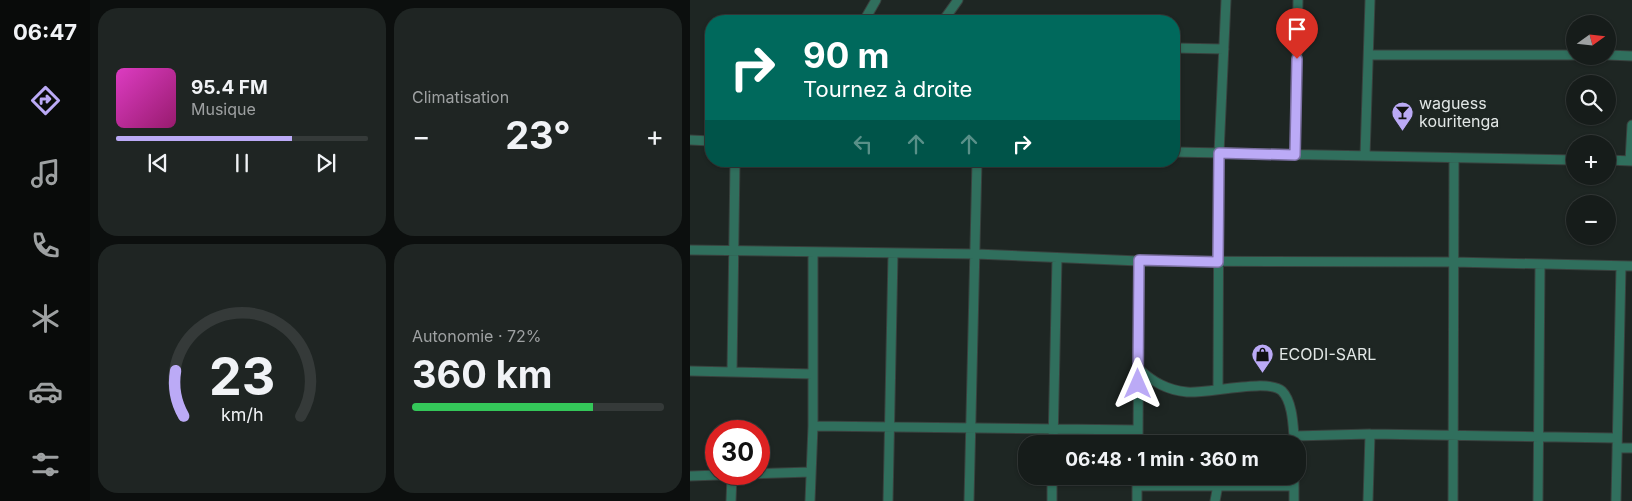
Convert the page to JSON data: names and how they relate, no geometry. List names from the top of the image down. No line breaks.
{"places":{"bar":["waguess kouritenga"],"shop":["ECODI-SARL"]},"north":"right","page":{"tabs":"06:47","tile":["Climatisation",["Autonomie · 72%","360 km"]],"map_buttons":["+","−"],"turn":["90 m","Tournez à droite"],"song":["95.4 FM","Musique"],"heat":["−","23°","+"],"limit":"30","trip":"06:48 · 1 min · 360 m","gauge":["23","km/h"]}}
